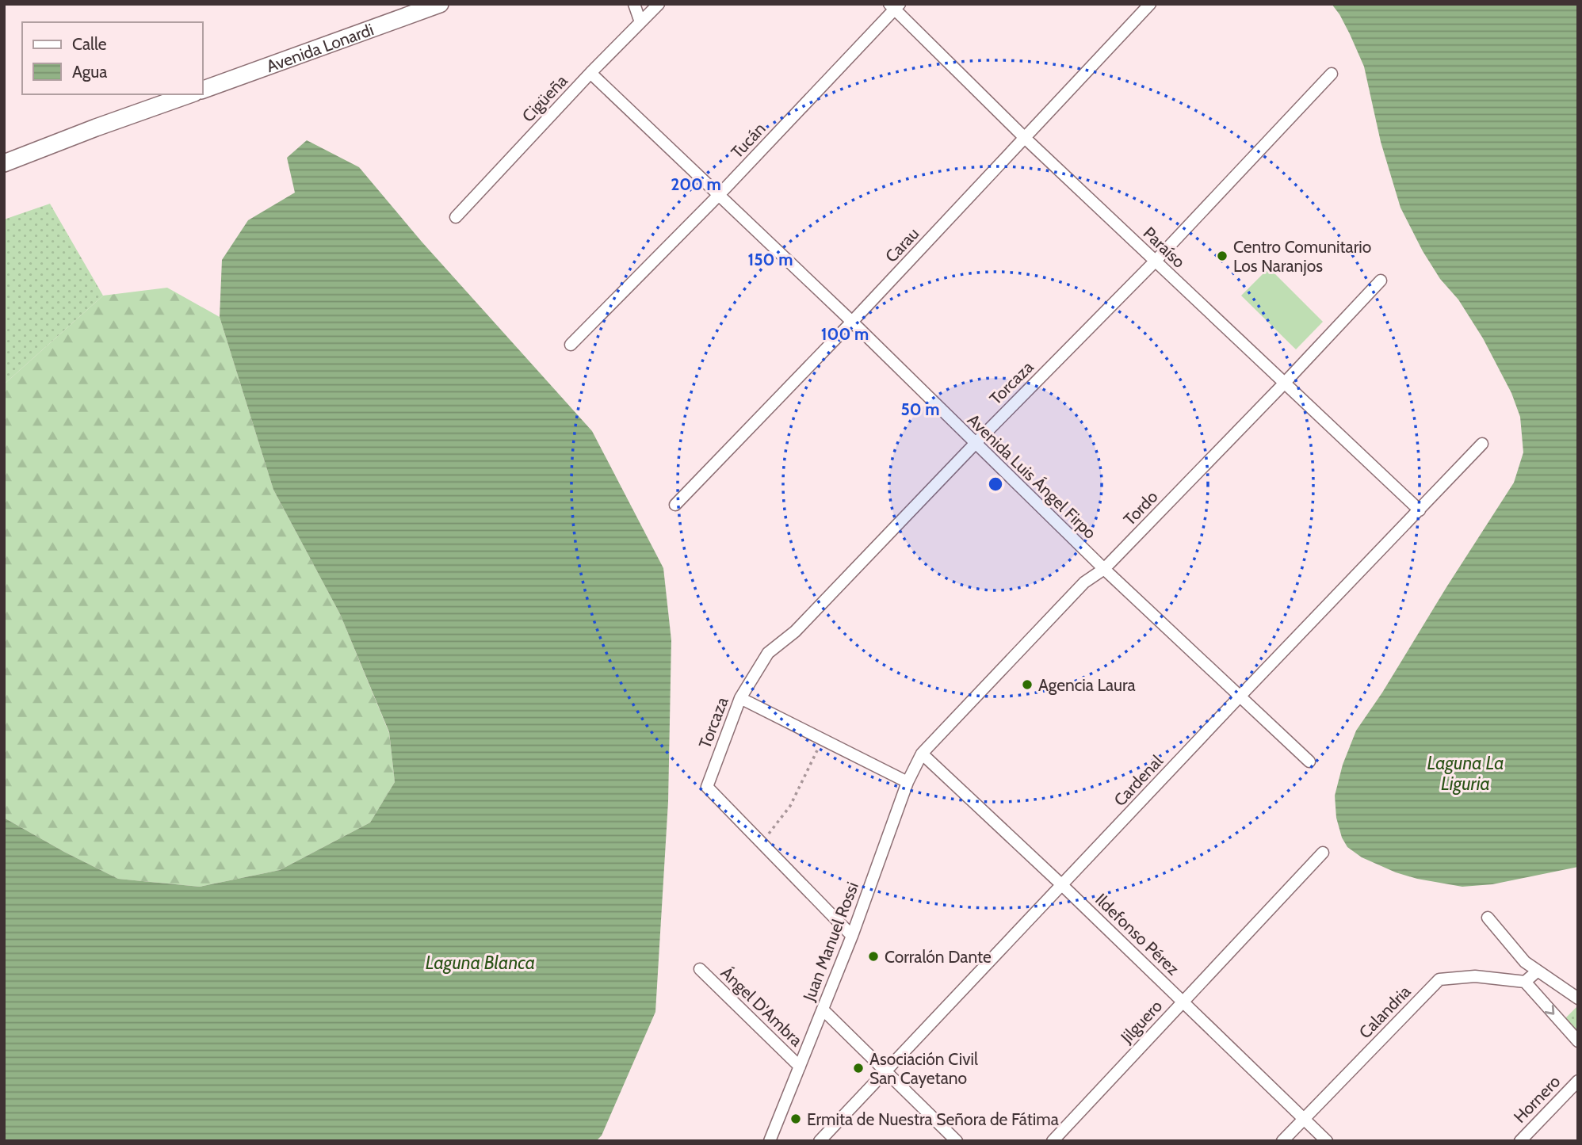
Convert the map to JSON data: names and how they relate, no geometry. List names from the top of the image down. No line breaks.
{"streets":{"street":["Avenida Lonardi","Cigüeña","Tucán","Carau","Paraíso","Torcaza","Avenida Luis Ángel Firpo","Tordo","Cardenal","Ildefonso Pérez","Juan Manuel Rossi","Ángel D'Ambra","Calandria","Jilguero","Hornero"]},"crossings":[["Cigüeña","Avenida Luis Ángel Firpo"],["Tucán","Paraíso"],["Tucán","Avenida Luis Ángel Firpo"],["Carau","Paraíso"],["Carau","Avenida Luis Ángel Firpo"],["Paraíso","Torcaza"],["Paraíso","Tordo"],["Paraíso","Cardenal"],["Torcaza","Avenida Luis Ángel Firpo"],["Avenida Luis Ángel Firpo","Tordo"],["Avenida Luis Ángel Firpo","Cardenal"],["Tordo","Ildefonso Pérez"],["Tordo","Juan Manuel Rossi"],["Cardenal","Ildefonso Pérez"],["Ildefonso Pérez","Juan Manuel Rossi"],["Ildefonso Pérez","Calandria"],["Ildefonso Pérez","Jilguero"],["Juan Manuel Rossi","Ángel D'Ambra"]],"water":["Laguna La Liguria","Laguna Blanca"],"places":["Centro Comunitario Los Naranjos","Agencia Laura","Corralón Dante","Asociación Civil San Cayetano","Ermita de Nuestra Señora de Fátima"],"legend":["Calle","Agua"],"rings":["200 m","150 m","100 m","50 m"]}
